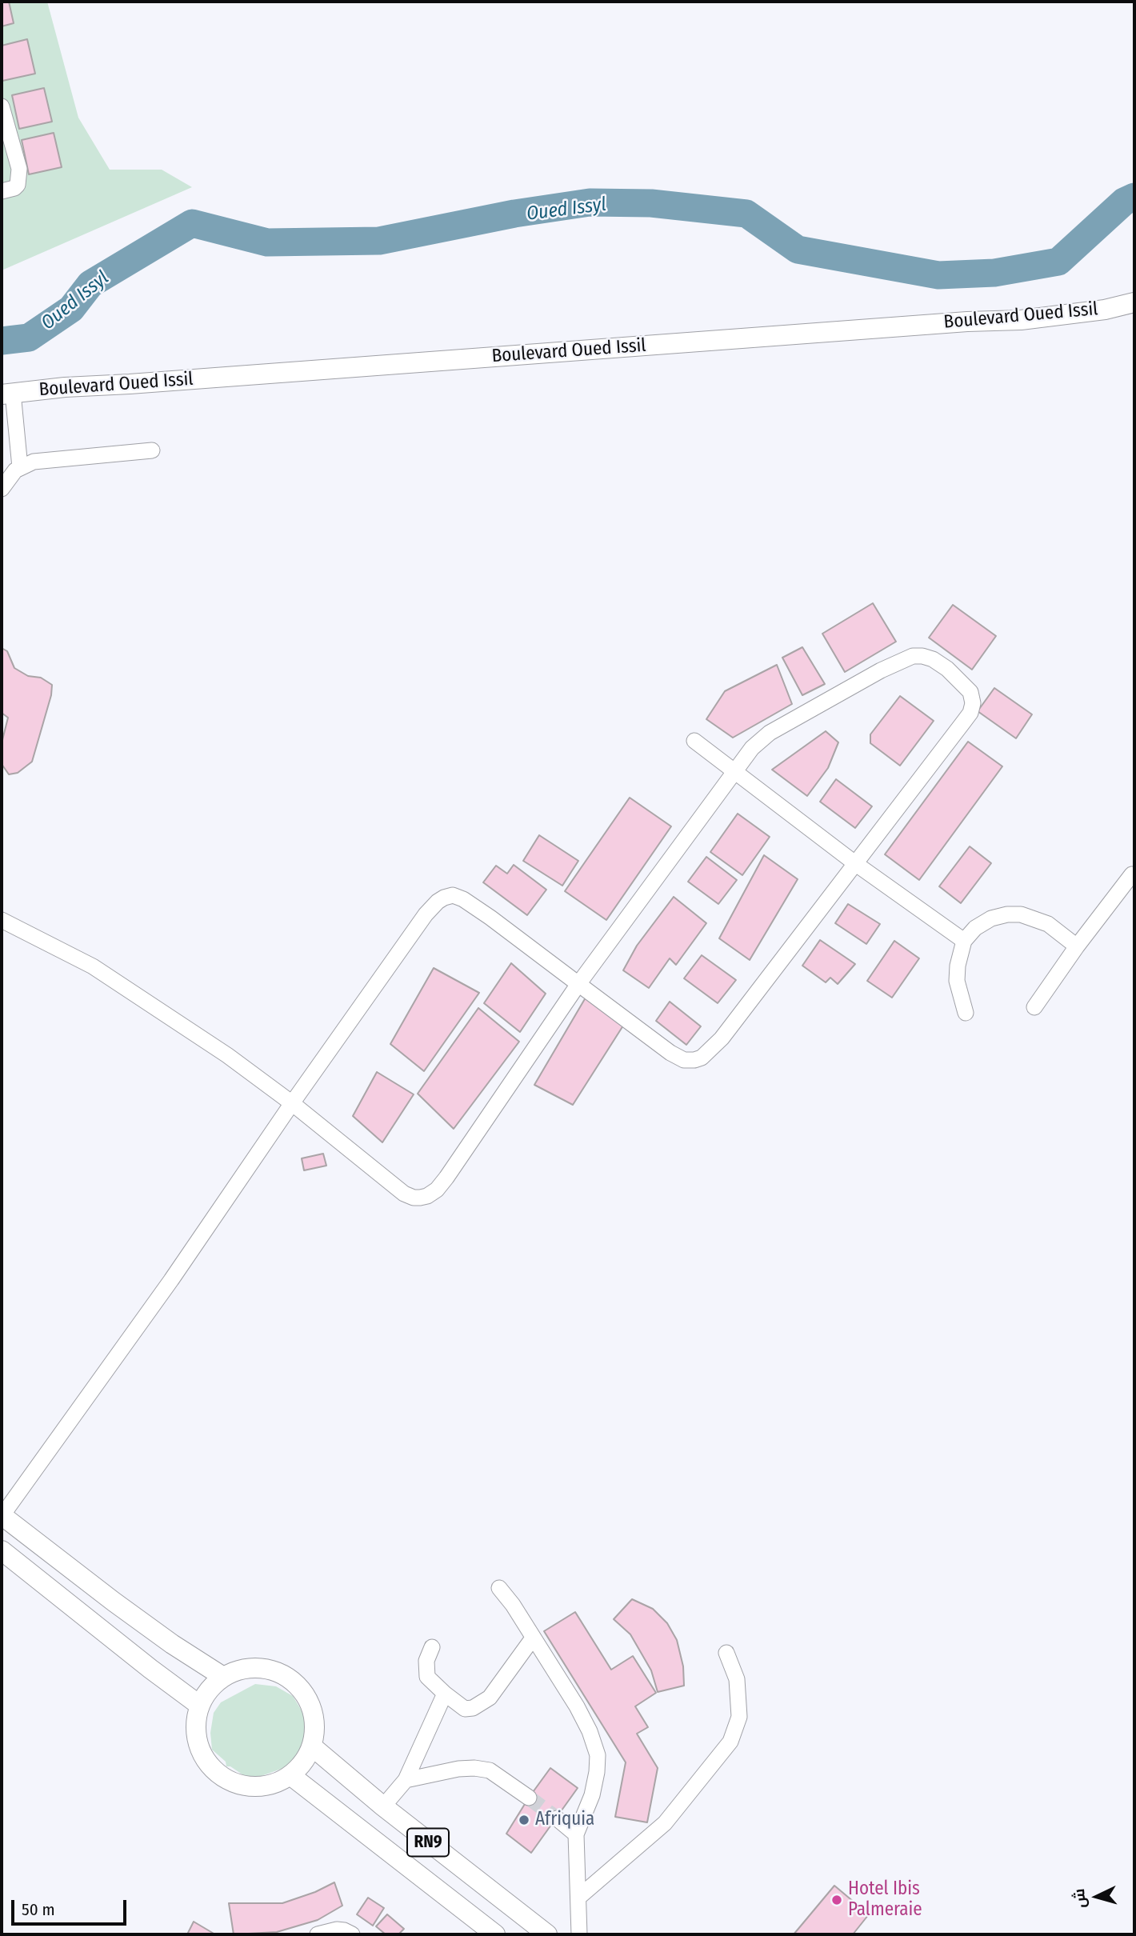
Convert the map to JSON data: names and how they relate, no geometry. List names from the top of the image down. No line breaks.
{"streets":{"main road":["Boulevard Oued Issil","RN9"]},"water":["Oued Issyl"],"places":["Afriquia","Hotel Ibis Palmeraie"],"scale_bar":"50 m","north":"left"}
